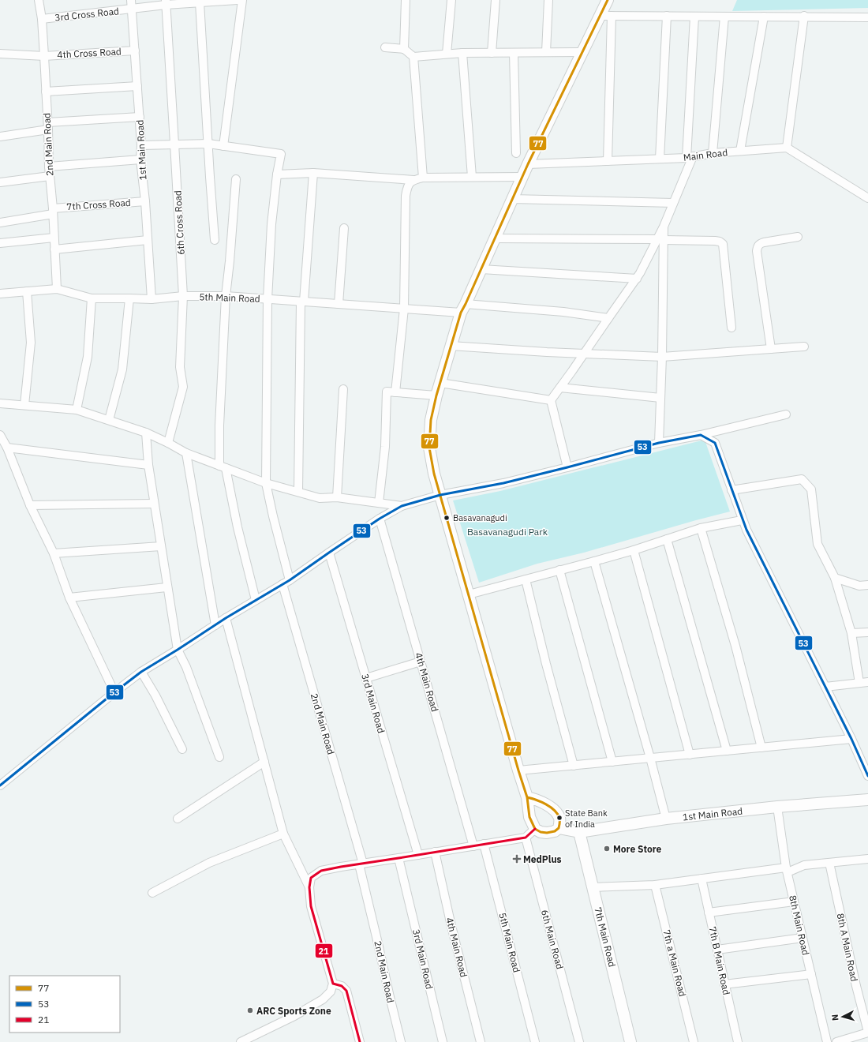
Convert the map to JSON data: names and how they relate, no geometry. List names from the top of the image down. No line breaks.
{"streets":{"street":["3rd Cross Road","4th Cross Road","2nd Main Road","1st Main Road","Main Road","7th Cross Road","6th Cross Road","5th Main Road","4th Main Road","3rd Main Road","8th Main Road","7th Main Road","6th Main Road","8th A Main Road","7th B Main Road","7th a Main Road"]},"crossings":[["3rd Cross Road","2nd Main Road"],["3rd Cross Road","1st Main Road"],["3rd Cross Road","6th Cross Road"],["4th Cross Road","2nd Main Road"],["4th Cross Road","1st Main Road"],["2nd Main Road","7th Cross Road"],["2nd Main Road","5th Main Road"],["1st Main Road","7th Cross Road"],["1st Main Road","5th Main Road"],["1st Main Road","8th Main Road"],["1st Main Road","7th Main Road"],["6th Cross Road","5th Main Road"]],"parks":["Basavanagudi Park"],"places":{"other":["Basavanagudi","State Bank of India","More Store","ARC Sports Zone"],"health":["MedPlus"]},"lines":["transit line 77","transit line 53","transit line 21"],"legend":["77","53","21"],"north":"left"}
